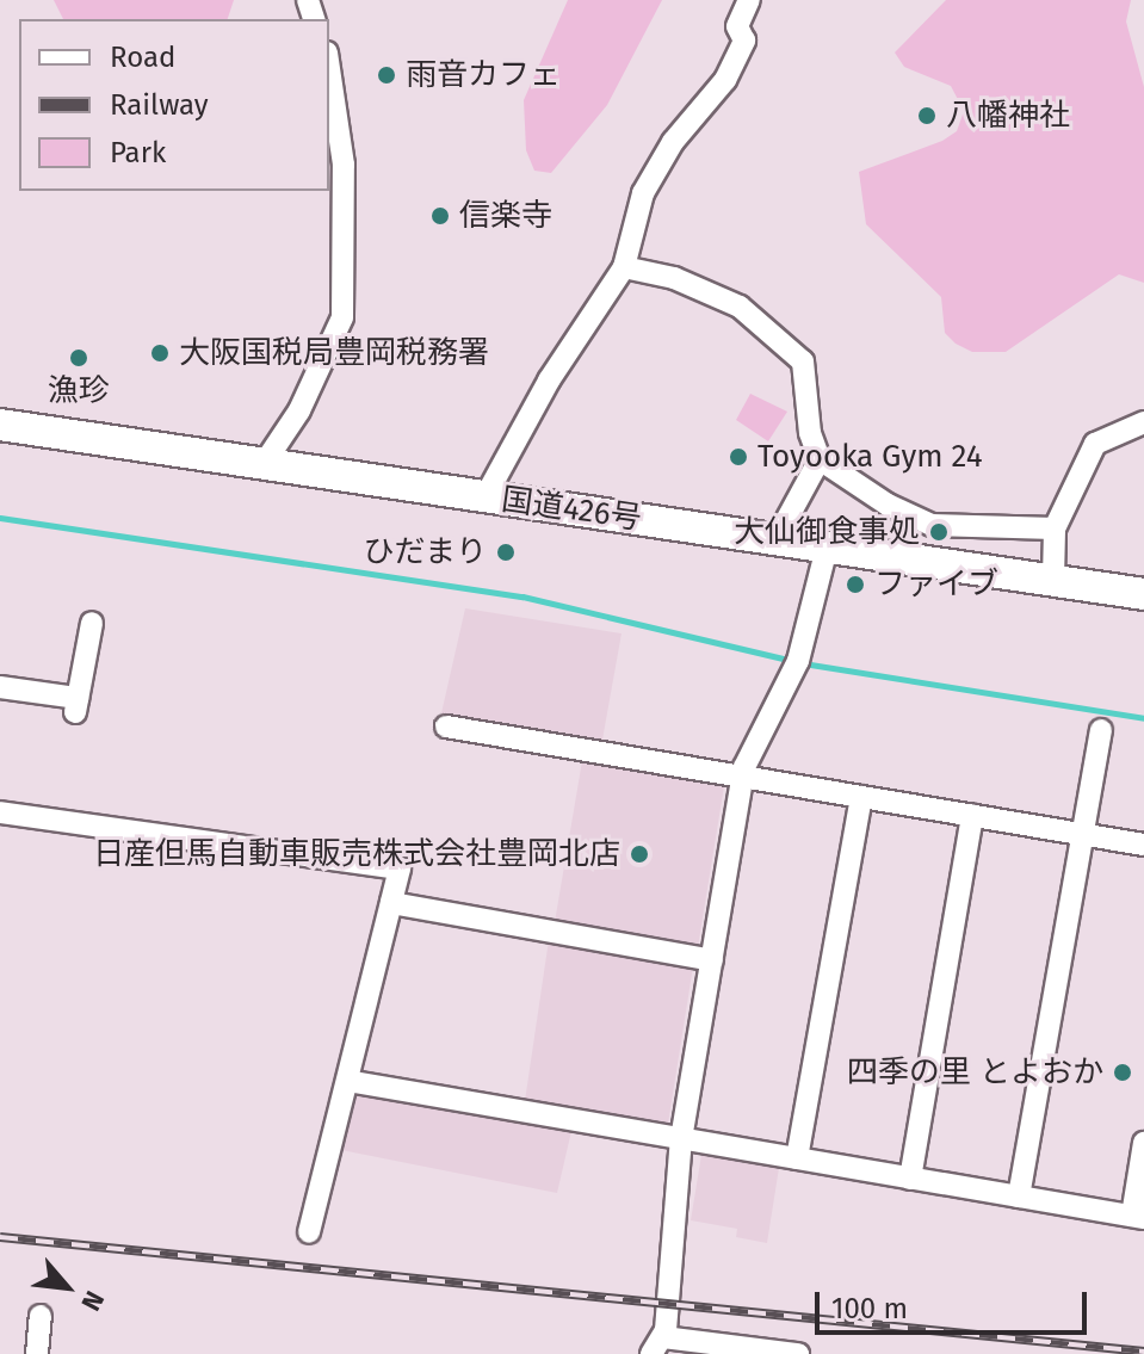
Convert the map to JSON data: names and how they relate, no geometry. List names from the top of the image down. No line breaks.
{"streets":{"highway":["国道426号"]},"places":["雨音カフェ","八幡神社","信楽寺","大阪国税局豊岡税務署","漁珍","Toyooka Gym 24","大仙御食事処","ひだまり","ファイブ","日産但馬自動車販売株式会社豊岡北店","四季の里 とよおか"],"legend":["Road","Railway","Park"],"scale_bar":"100 m","north":"bottom right"}
